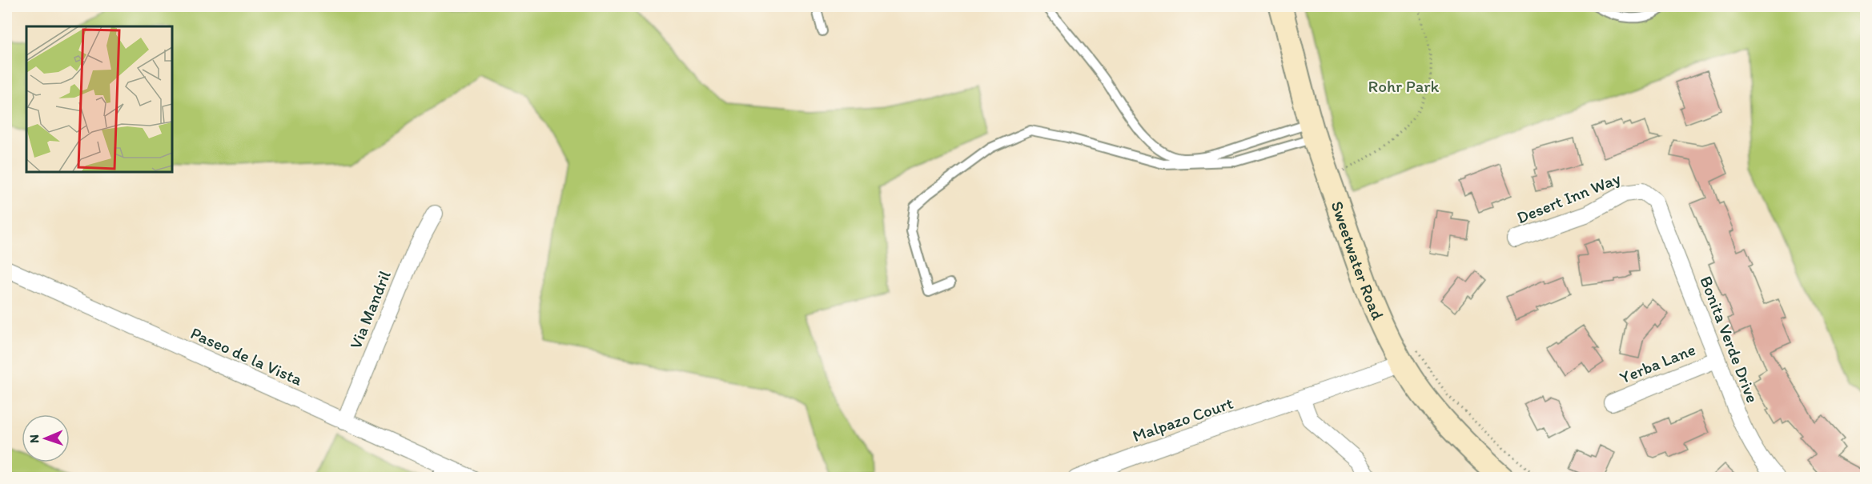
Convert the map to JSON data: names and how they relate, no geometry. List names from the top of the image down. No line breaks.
{"streets":{"main road":["Sweetwater Road"],"street":["Desert Inn Way","Via Mandril","Bonita Verde Drive","Paseo de la Vista","Yerba Lane","Malpazo Court"]},"crossings":[["Desert Inn Way","Bonita Verde Drive"],["Sweetwater Road","Malpazo Court"],["Via Mandril","Paseo de la Vista"],["Bonita Verde Drive","Yerba Lane"]],"parks":["Rohr Park"],"north":"left"}
